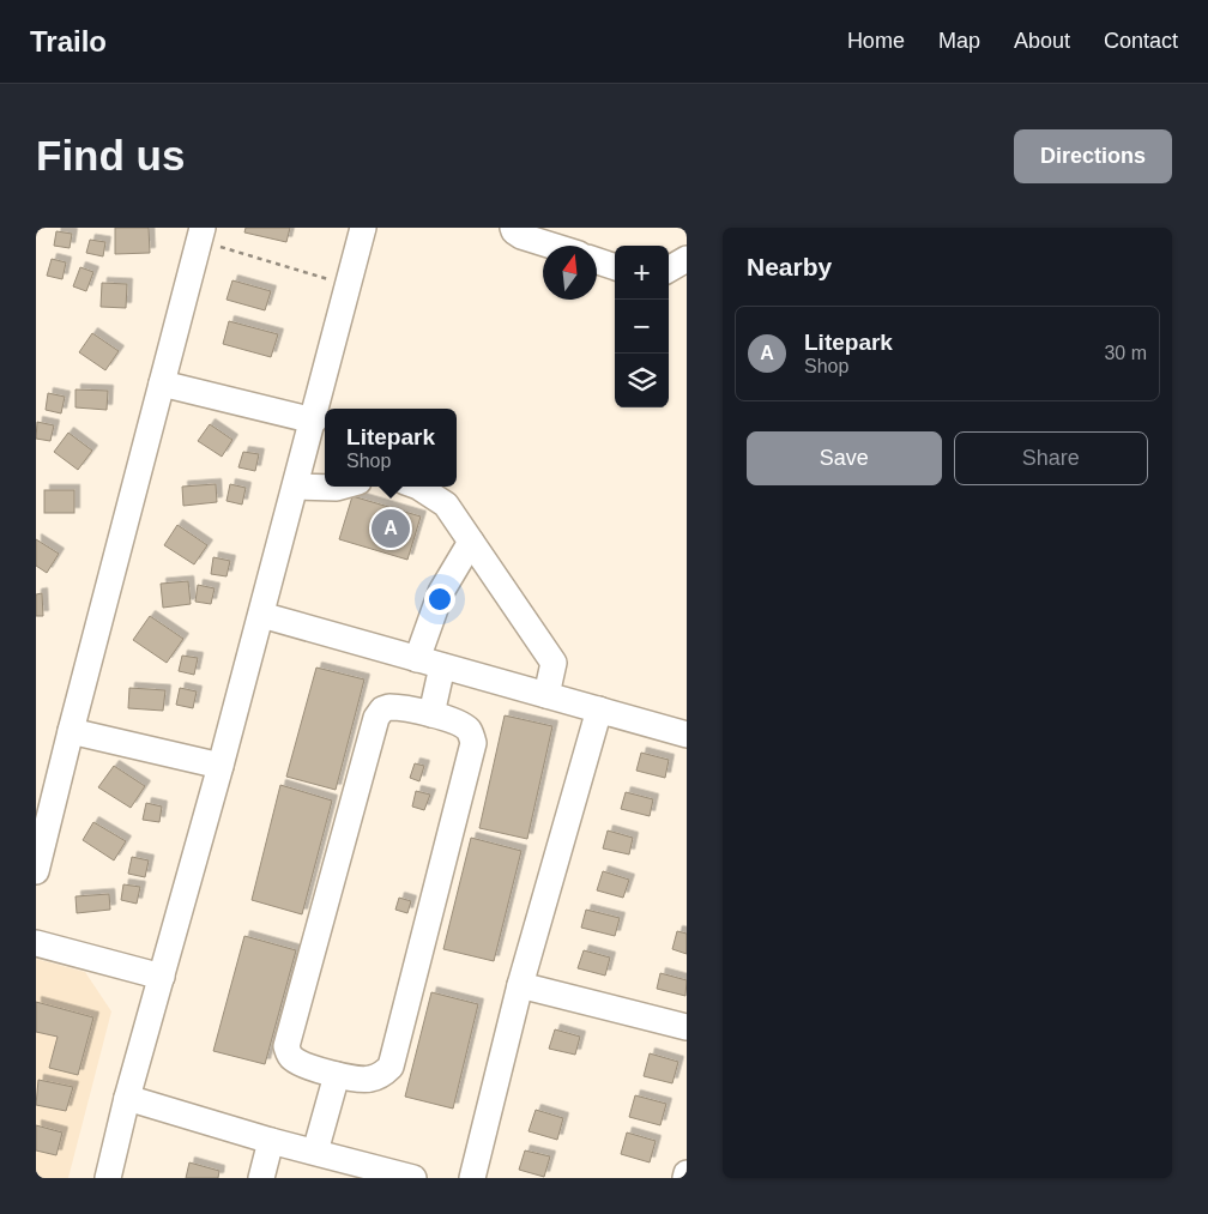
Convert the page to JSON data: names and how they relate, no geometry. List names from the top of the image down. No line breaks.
{"north":"top","page":{"header":"Trailo","nav":["Home","Map","About","Contact"],"buttons":["Directions",["Save","Share"]],"title":"Find us","heading":"Nearby","map_buttons":["+","−"],"list":[{"mark":"A","name":"Litepark","note":"Shop","value":"30 m"}],"popup":["Litepark","Shop"],"pins":"A"}}
